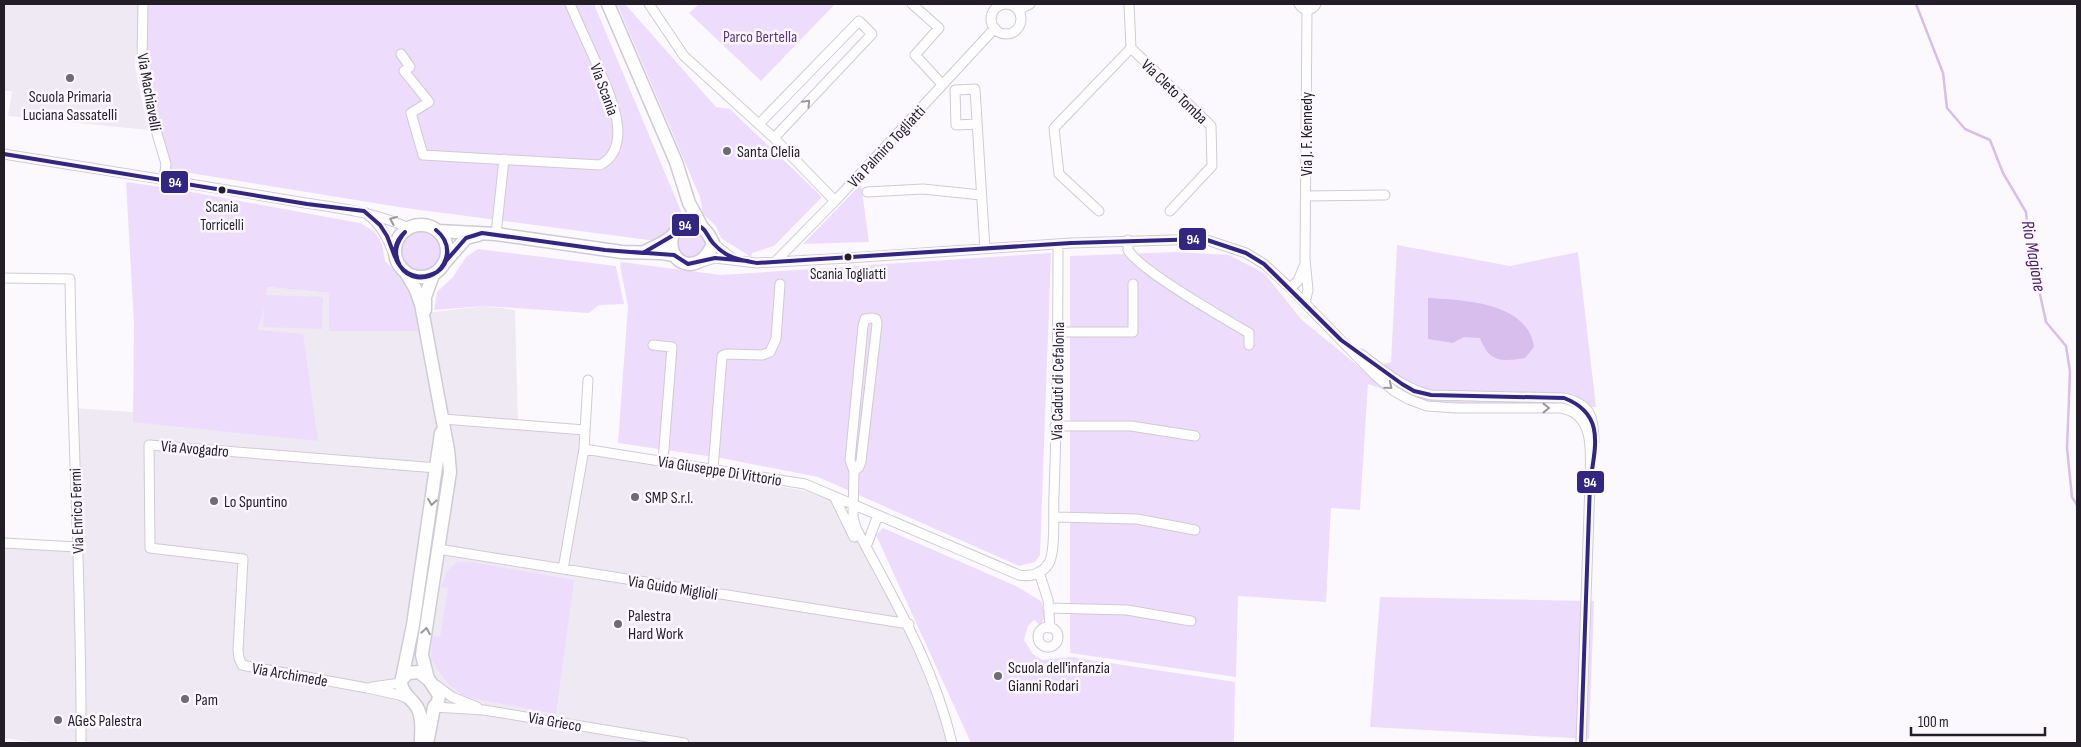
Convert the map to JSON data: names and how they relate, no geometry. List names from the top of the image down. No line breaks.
{"streets":{"street":["Via Scania","Via Cleto Tomba","Via Machiavelli","Via J. F. Kennedy","Via Palmiro Togliatti","Via Caduti di Cefalonia","Via Avogadro","Via Giuseppe Di Vittorio","Via Enrico Fermi","Via Guido Miglioli","Via Archimede","Via Grieco"]},"crossings":[["Via Caduti di Cefalonia","Via Giuseppe Di Vittorio"],["Via Avogadro","Via Archimede"]],"water":["Rio Magione"],"parks":["Parco Bertella"],"places":["Scuola Primaria Luciana Sassatelli","Santa Clelia","Scania Torricelli","Scania Togliatti","SMP S.r.l.","Lo Spuntino","Palestra Hard Work","Scuola dell'infanzia Gianni Rodari","Pam","AGeS Palestra"],"lines":["transit line 94"],"scale_bar":"100 m"}
